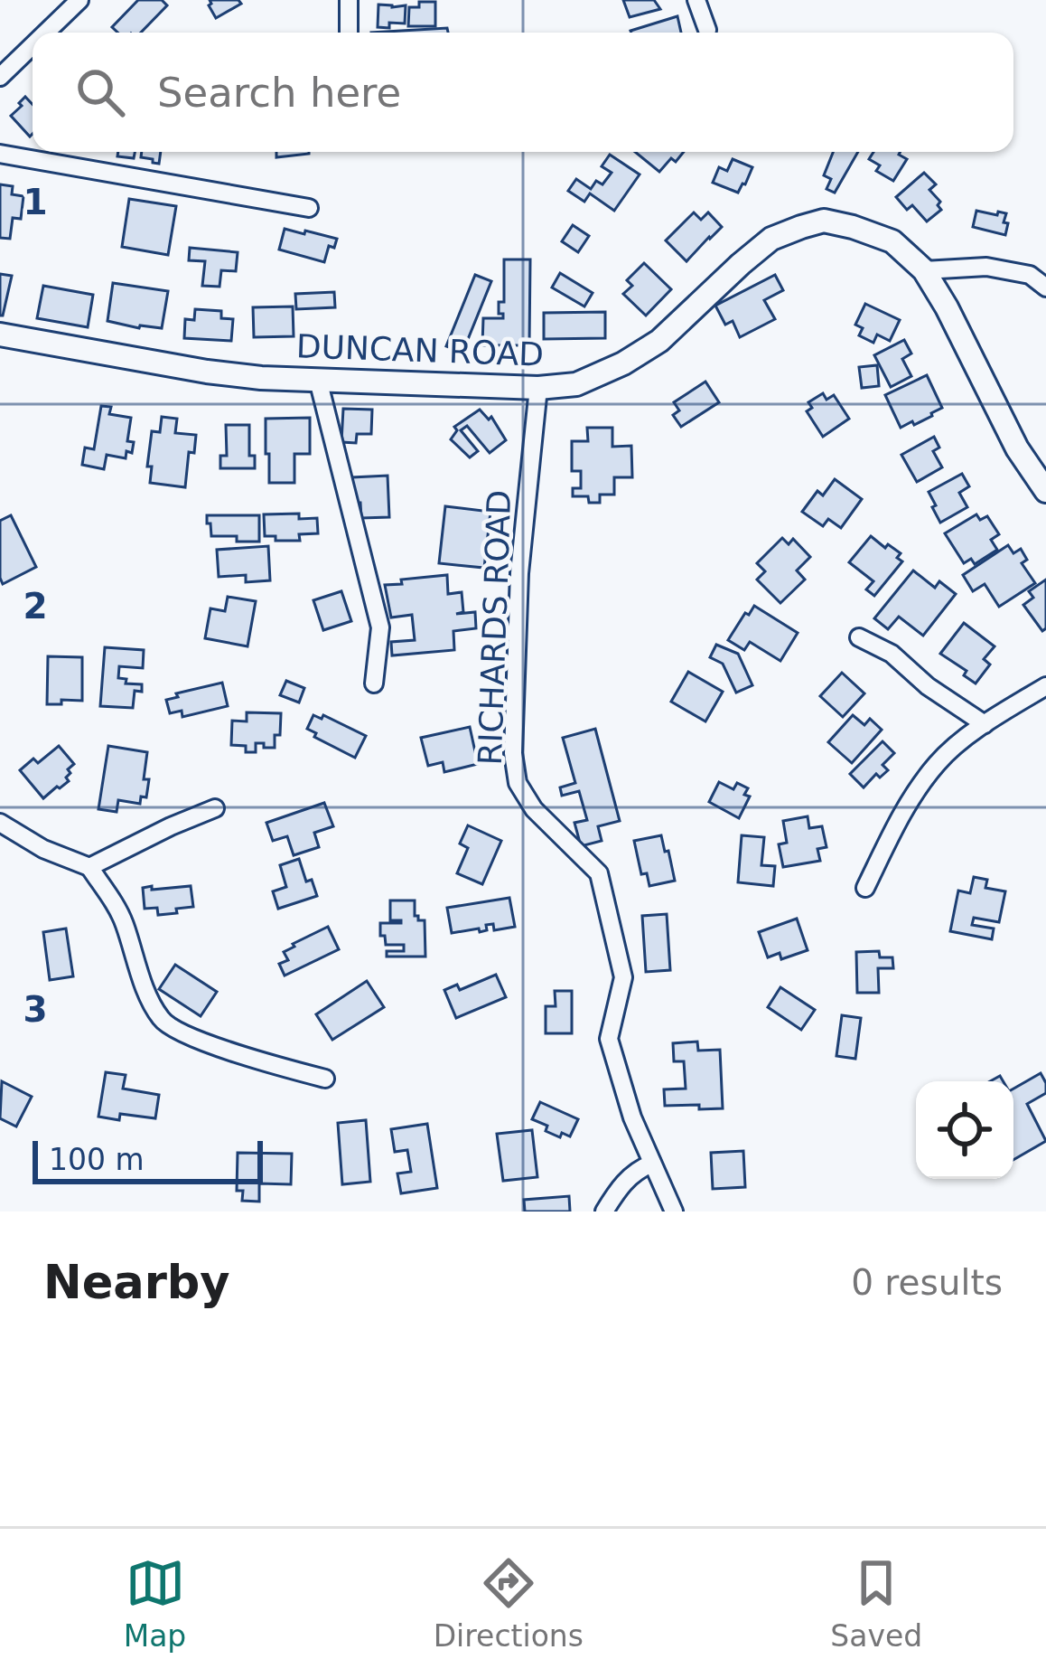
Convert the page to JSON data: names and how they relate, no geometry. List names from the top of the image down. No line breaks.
{"streets":{"main road":["DUNCAN ROAD"],"street":["RICHARDS ROAD"]},"crossings":[["DUNCAN ROAD","RICHARDS ROAD"]],"scale_bar":"100 m","page":{"search":"Search here","scale":"100 m","heading":["Nearby","0 results"],"nav":["Map","Directions","Saved"]},"grid":{"rows":["1","2","3"]}}
